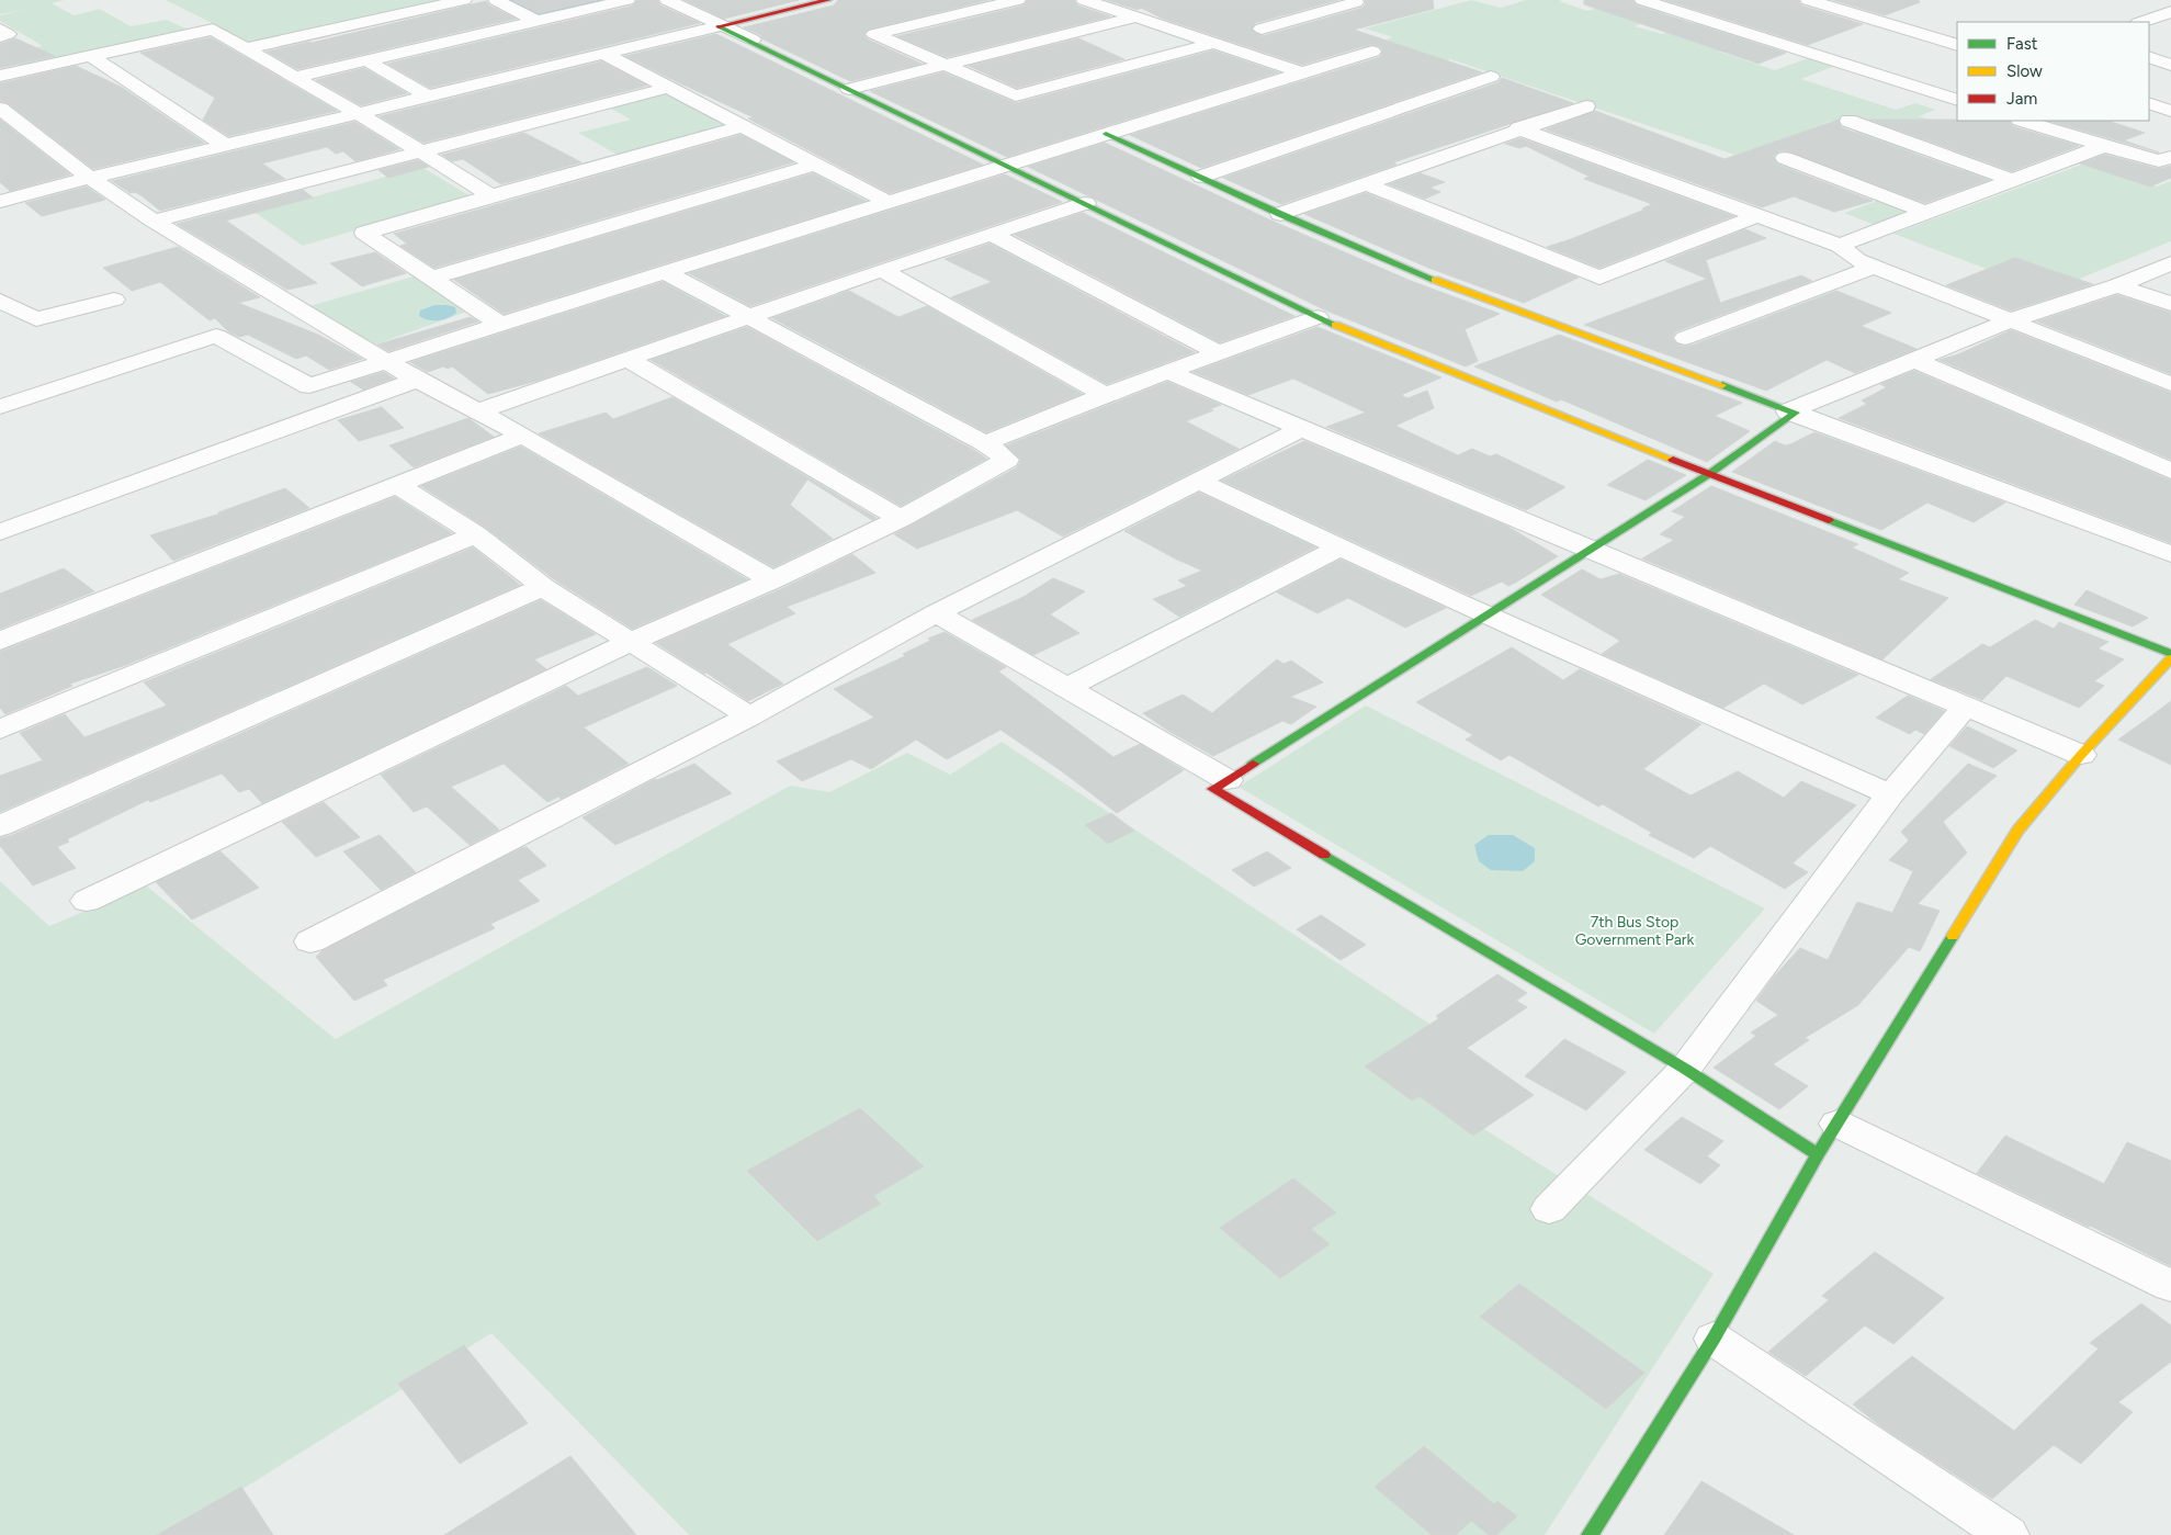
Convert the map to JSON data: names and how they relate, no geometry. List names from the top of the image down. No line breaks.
{"parks":["7th Bus Stop Government Park"],"legend":["Fast","Slow","Jam"]}
